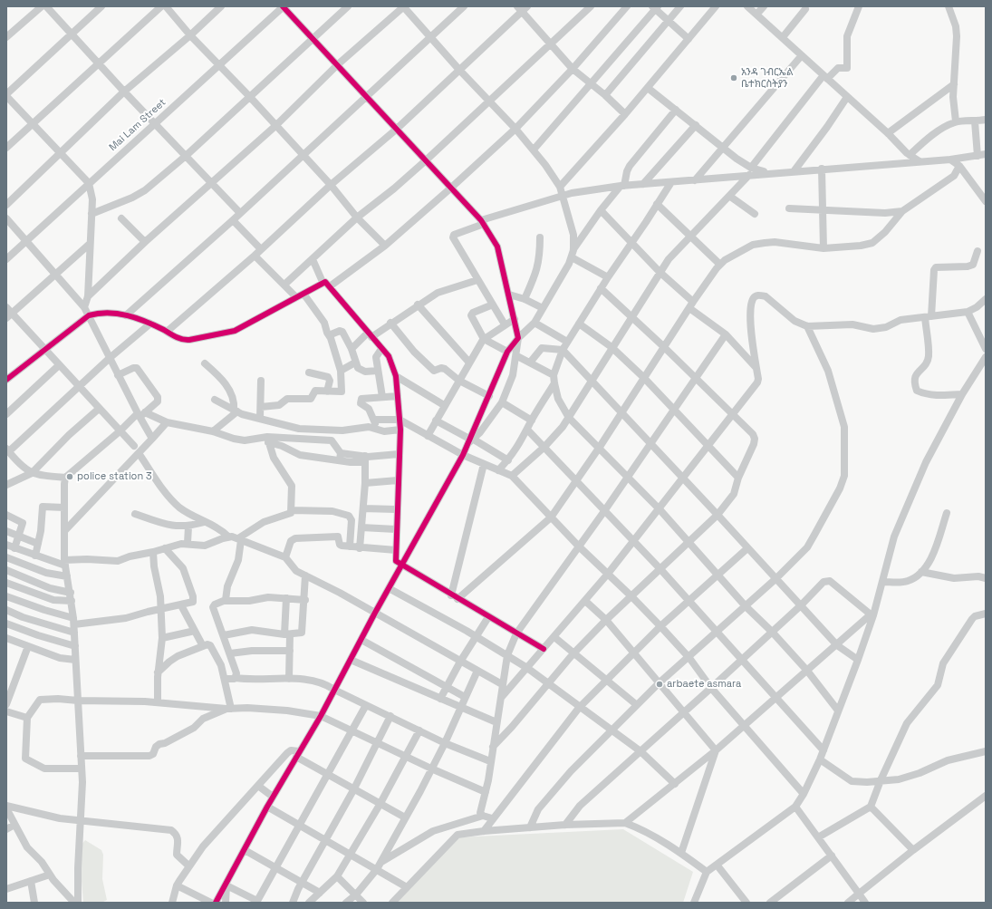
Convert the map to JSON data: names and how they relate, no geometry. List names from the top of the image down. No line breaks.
{"streets":{"street":["Mai Lam Street"]},"places":["አንዳ ገብርኤል ቤተክርስትያን","police station 3","arbaete asmara"]}
